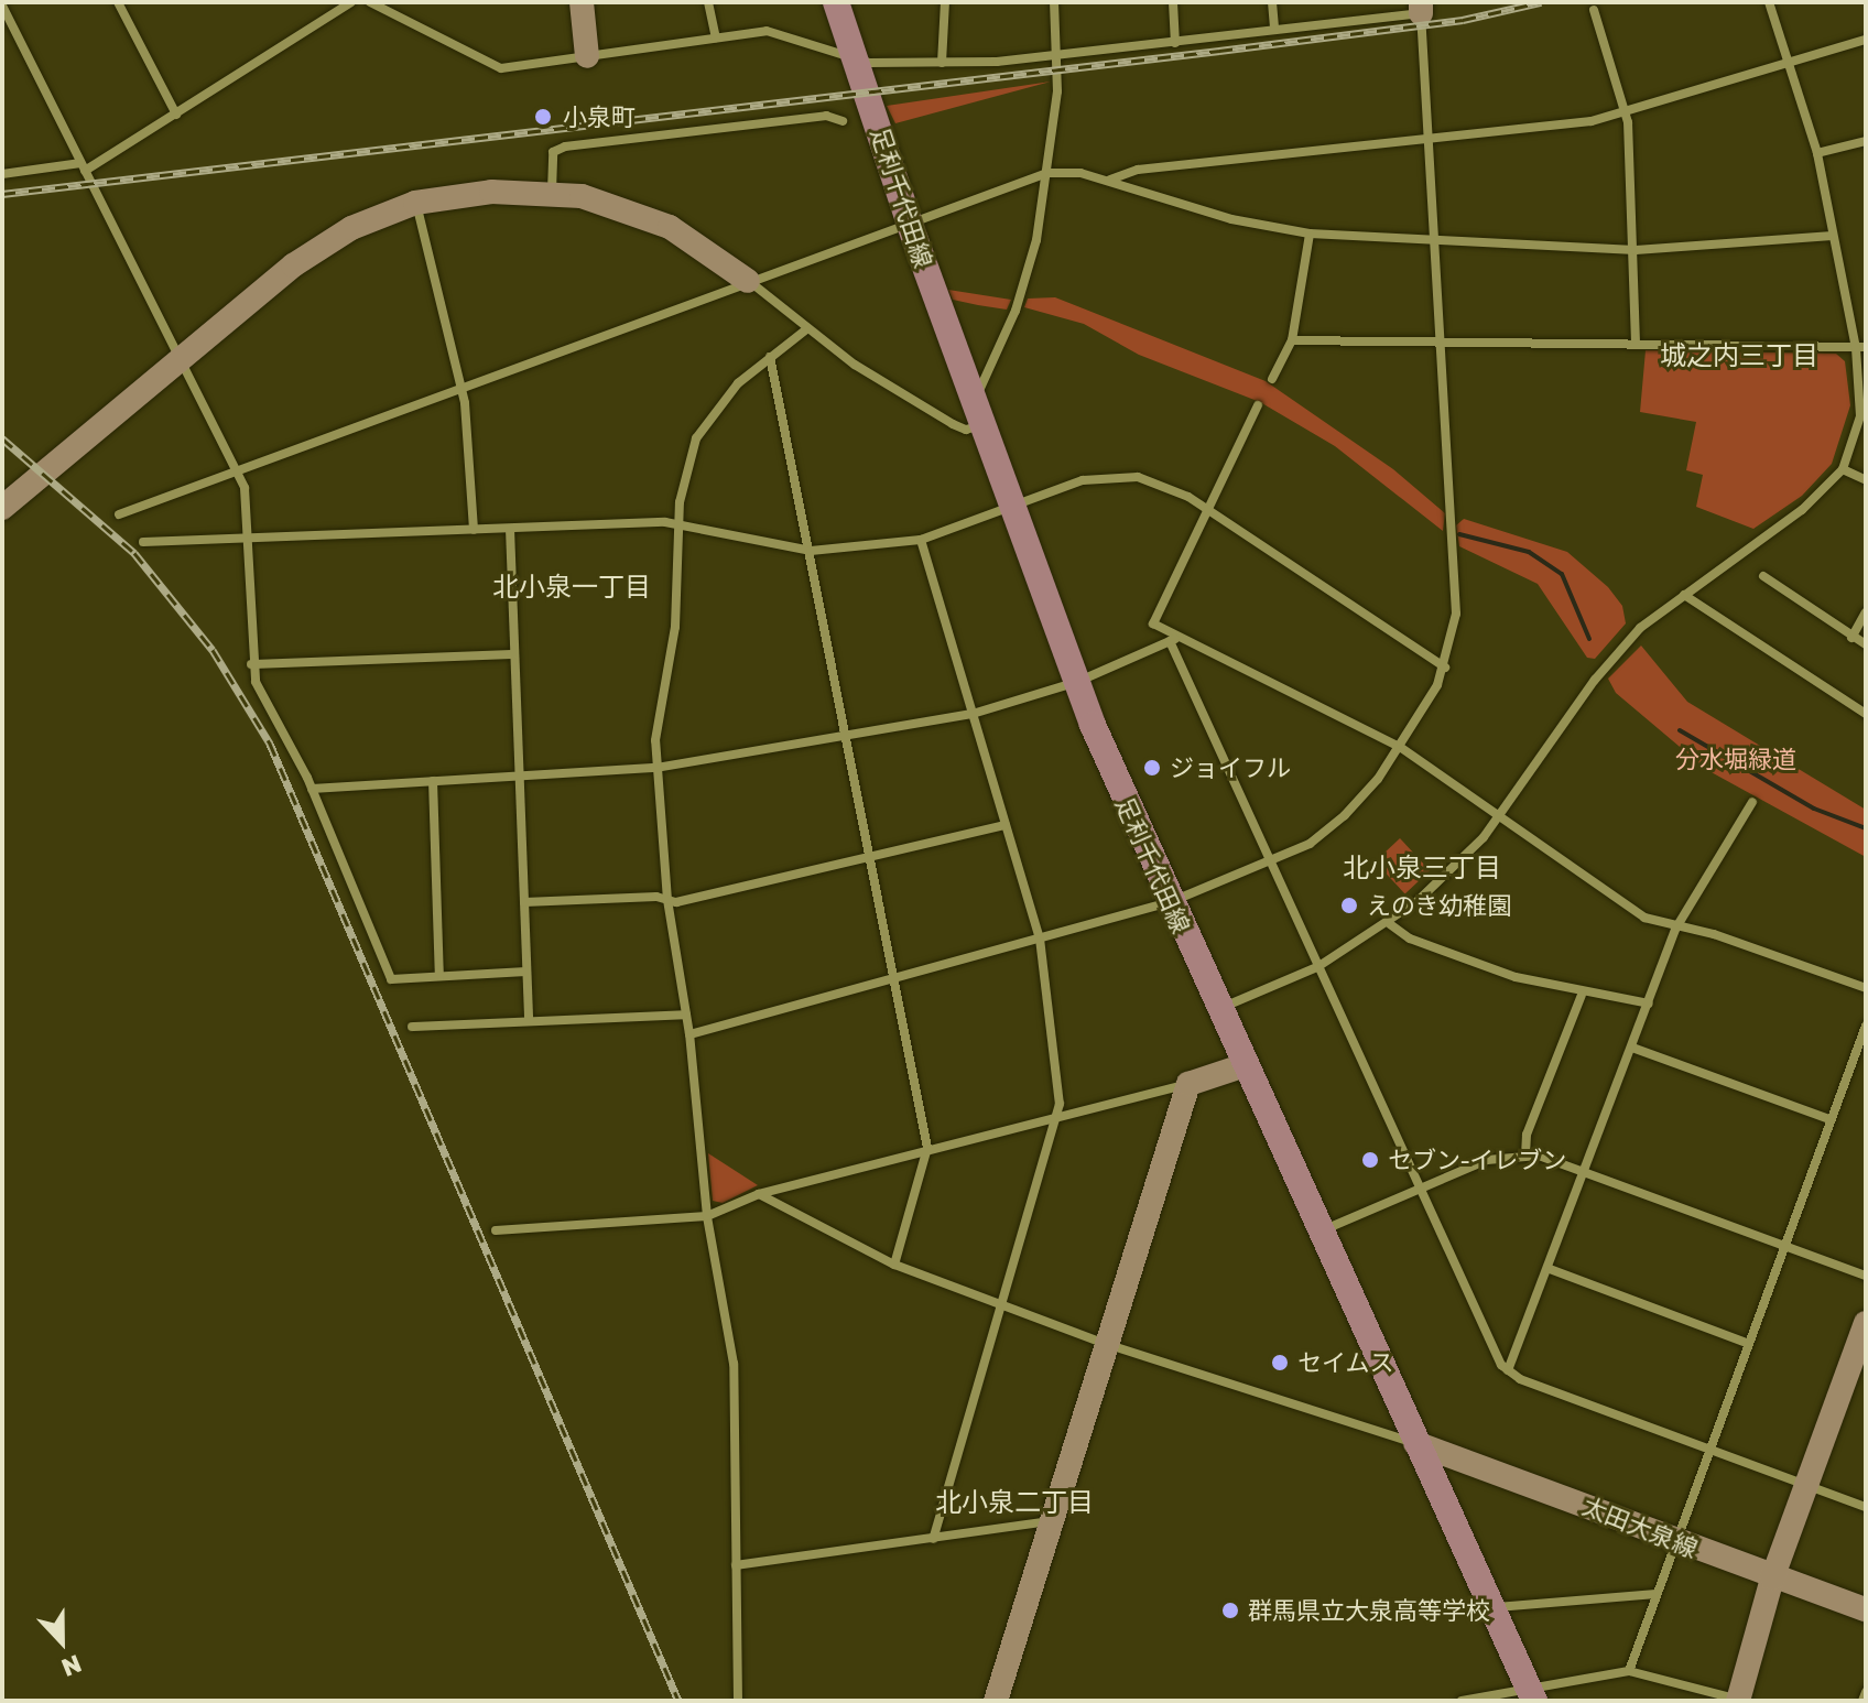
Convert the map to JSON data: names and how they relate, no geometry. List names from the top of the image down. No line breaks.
{"streets":{"main road":["足利千代田線"],"street":["太田大泉線"]},"crossings":[["足利千代田線","太田大泉線"]],"districts":["城之内三丁目","北小泉一丁目","北小泉三丁目","北小泉二丁目"],"parks":["分水堀緑道"],"places":["小泉町","ジョイフル","えのき幼稚園","セブン-イレブン","セイムス","群馬県立大泉高等学校"],"north":"bottom"}
